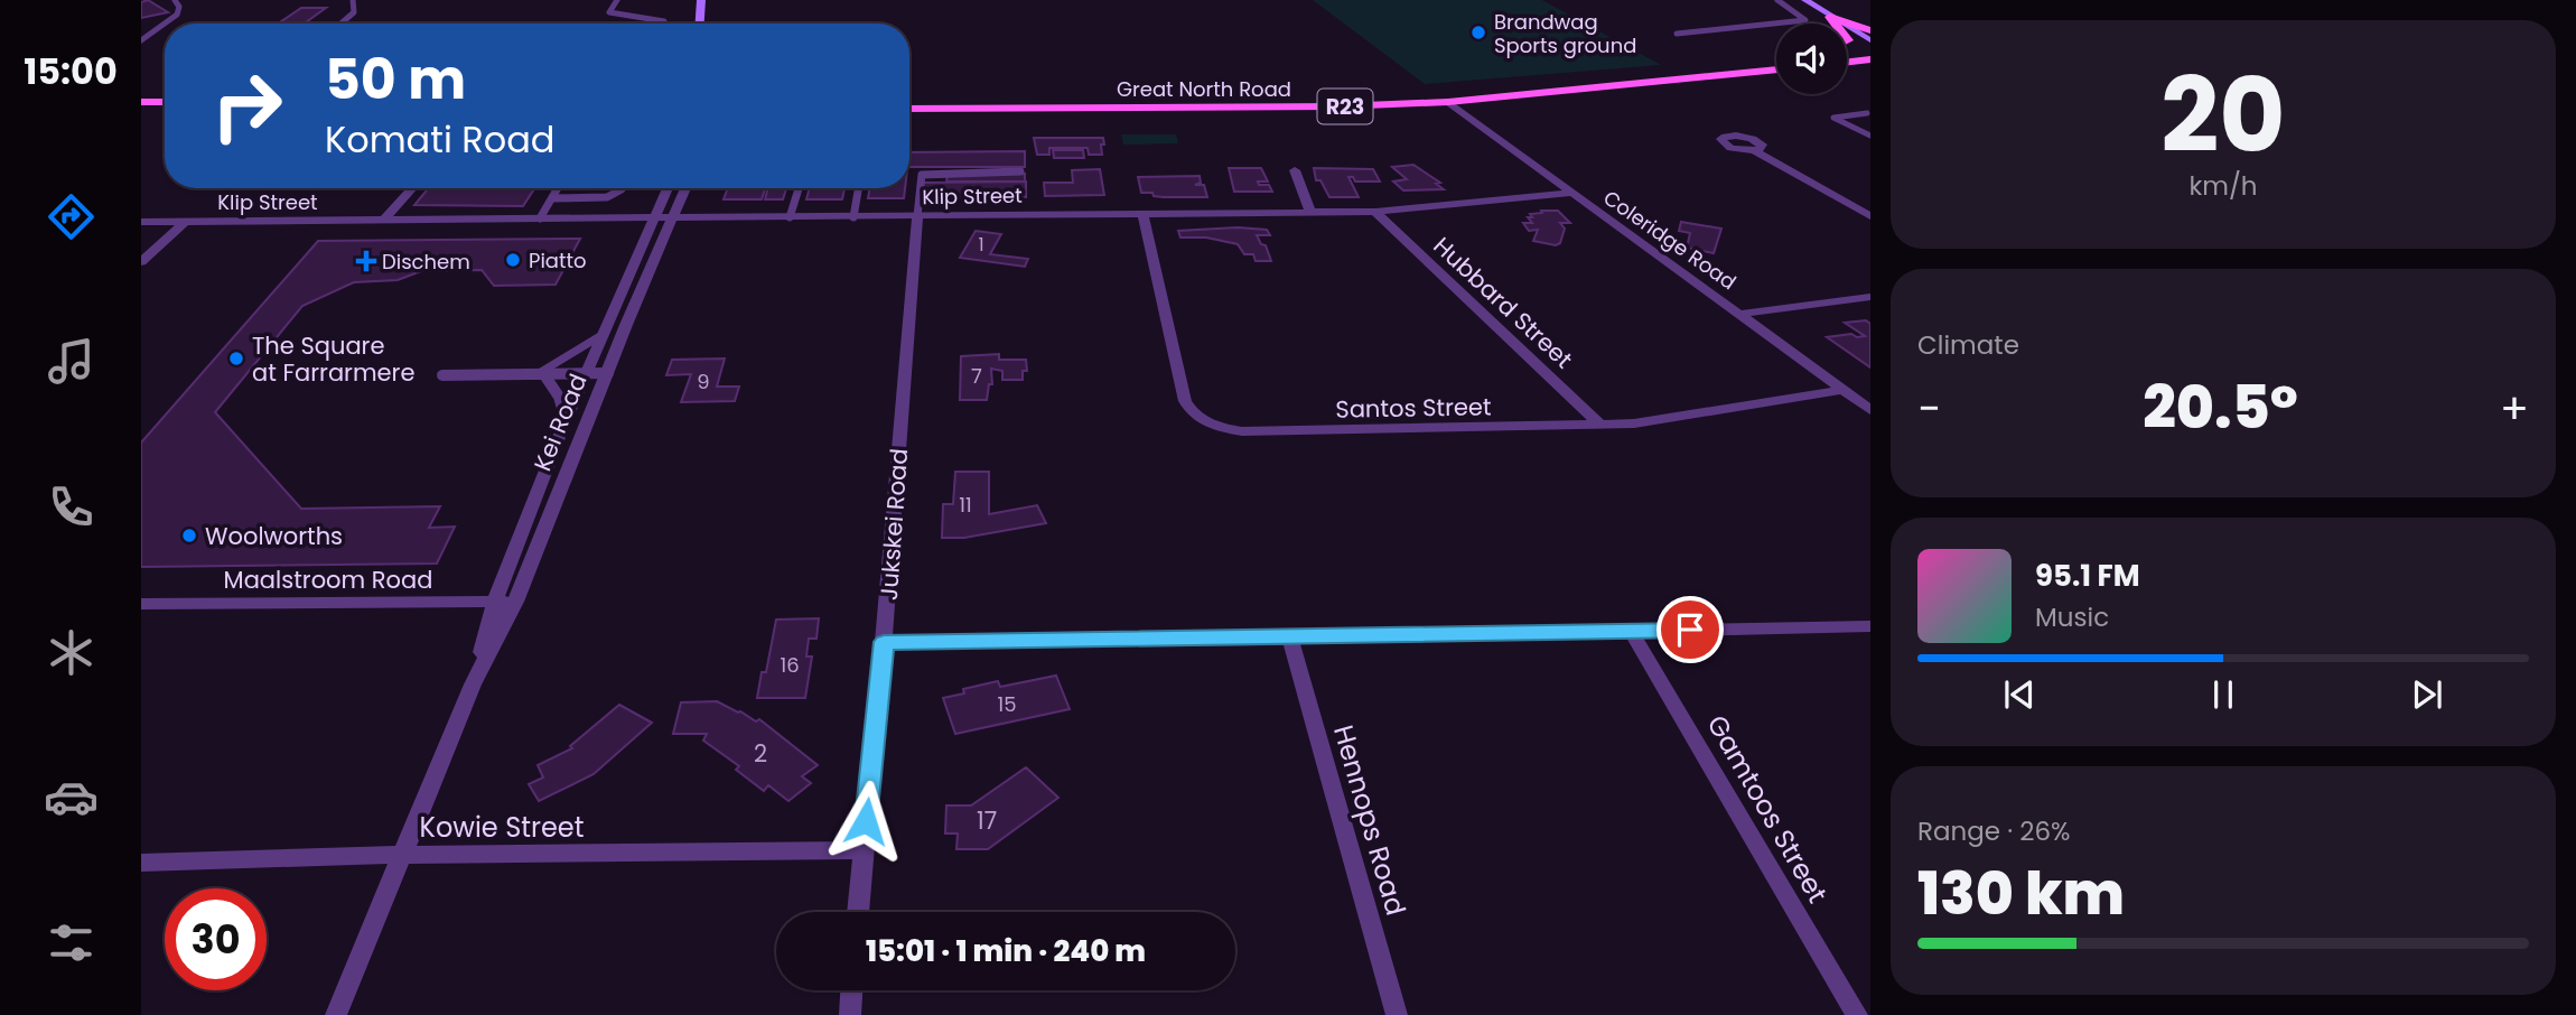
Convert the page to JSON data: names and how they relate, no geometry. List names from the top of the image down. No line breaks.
{"streets":{"main road":["Great North Road","R23"],"street":["Klip Street","Coleridge Road","Hubbard Street","Santos Street","Kei Road","Jukskei Road","Maalstroom Road","Gamtoos Street","Hennops Road","Kowie Street"]},"crossings":[["Great North Road","Coleridge Road"],["Klip Street","Coleridge Road"],["Klip Street","Hubbard Street"],["Klip Street","Santos Street"],["Klip Street","Kei Road"],["Klip Street","Jukskei Road"],["Coleridge Road","Santos Street"],["Hubbard Street","Santos Street"],["Kei Road","Maalstroom Road"],["Kei Road","Kowie Street"],["Jukskei Road","Kowie Street"]],"places":{"other":["Brandwag Sports ground","Piatto","The Square at Farrarmere","Woolworths"],"health":["Dischem"]},"house_numbers":["1","7","9","11","16","15","2","17"],"page":{"tabs":"15:00","tile":[["20","km/h"],"Climate",["Range · 26%","130 km"]],"turn":["50 m","Komati Road"],"heat":["−","20.5°","+"],"song":["95.1 FM","Music"],"limit":"30","trip":"15:01 · 1 min · 240 m"}}
